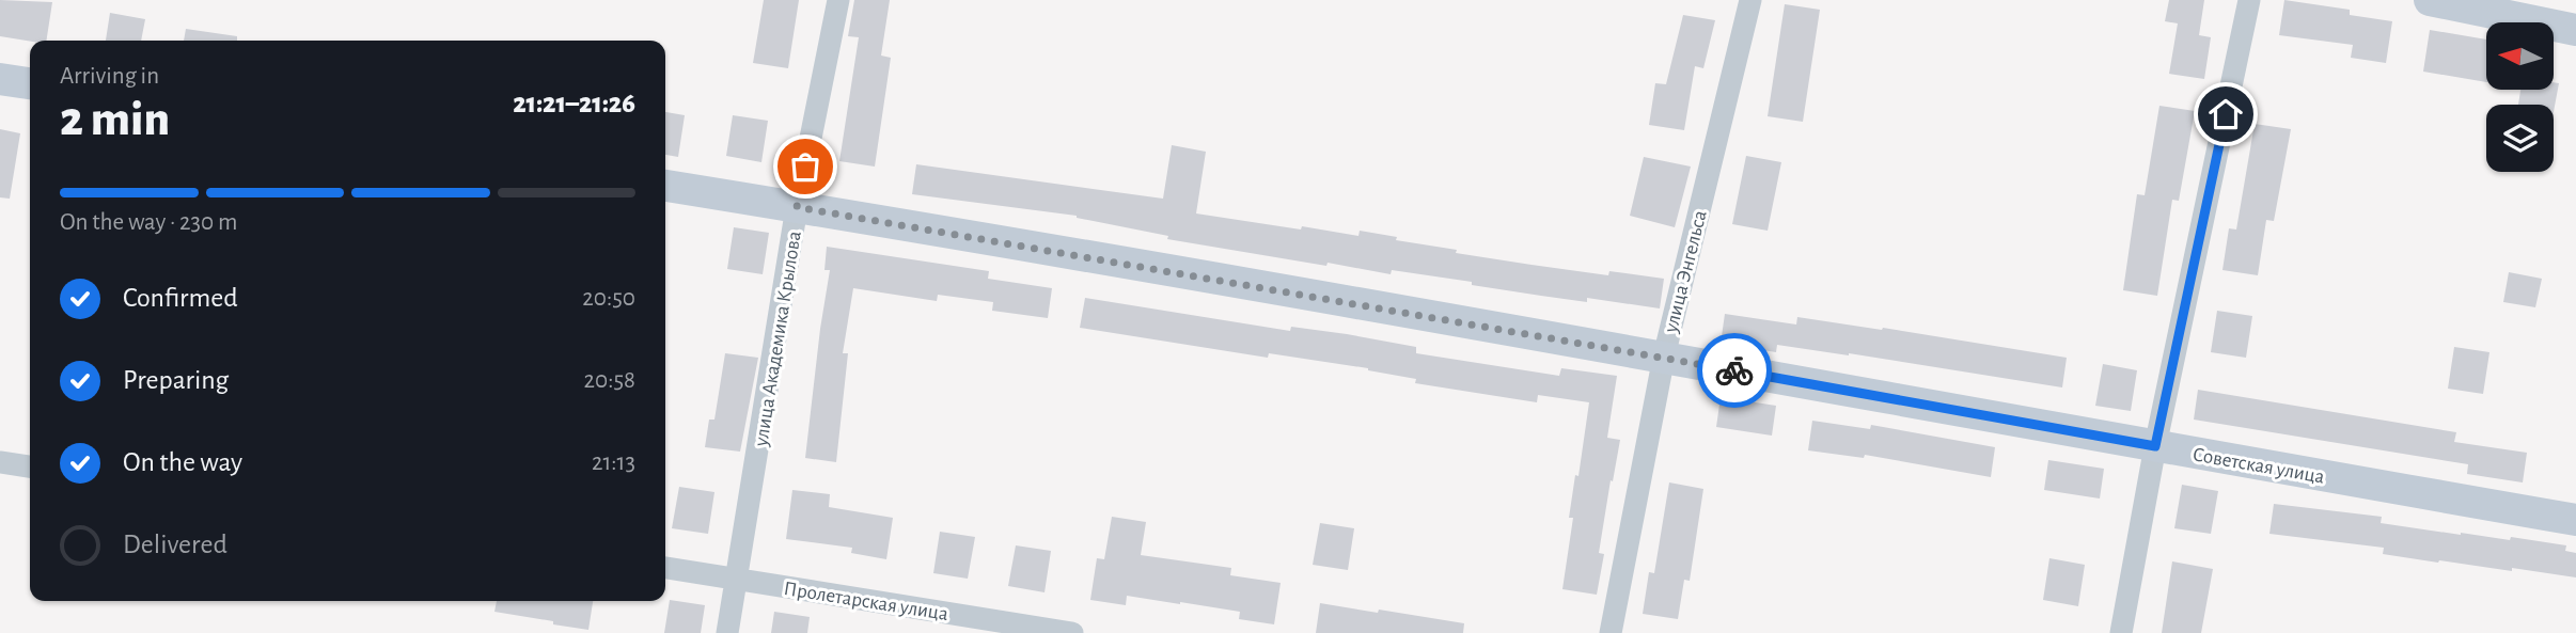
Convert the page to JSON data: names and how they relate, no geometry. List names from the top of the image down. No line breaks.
{"streets":{"street":["улица Энгельса","улица Академика Крылова","Советская улица","Пролетарская улица"]},"crossings":[["улица Энгельса","Советская улица"],["улица Академика Крылова","Советская улица"],["улица Академика Крылова","Пролетарская улица"]],"north":"left","page":{"heading":["2 min","Arriving in","21:21–21:26"],"bar":"On the way · 230 m","list":[["Confirmed","20:50"],["Preparing","20:58"],["On the way","21:13"],"Delivered"]}}
